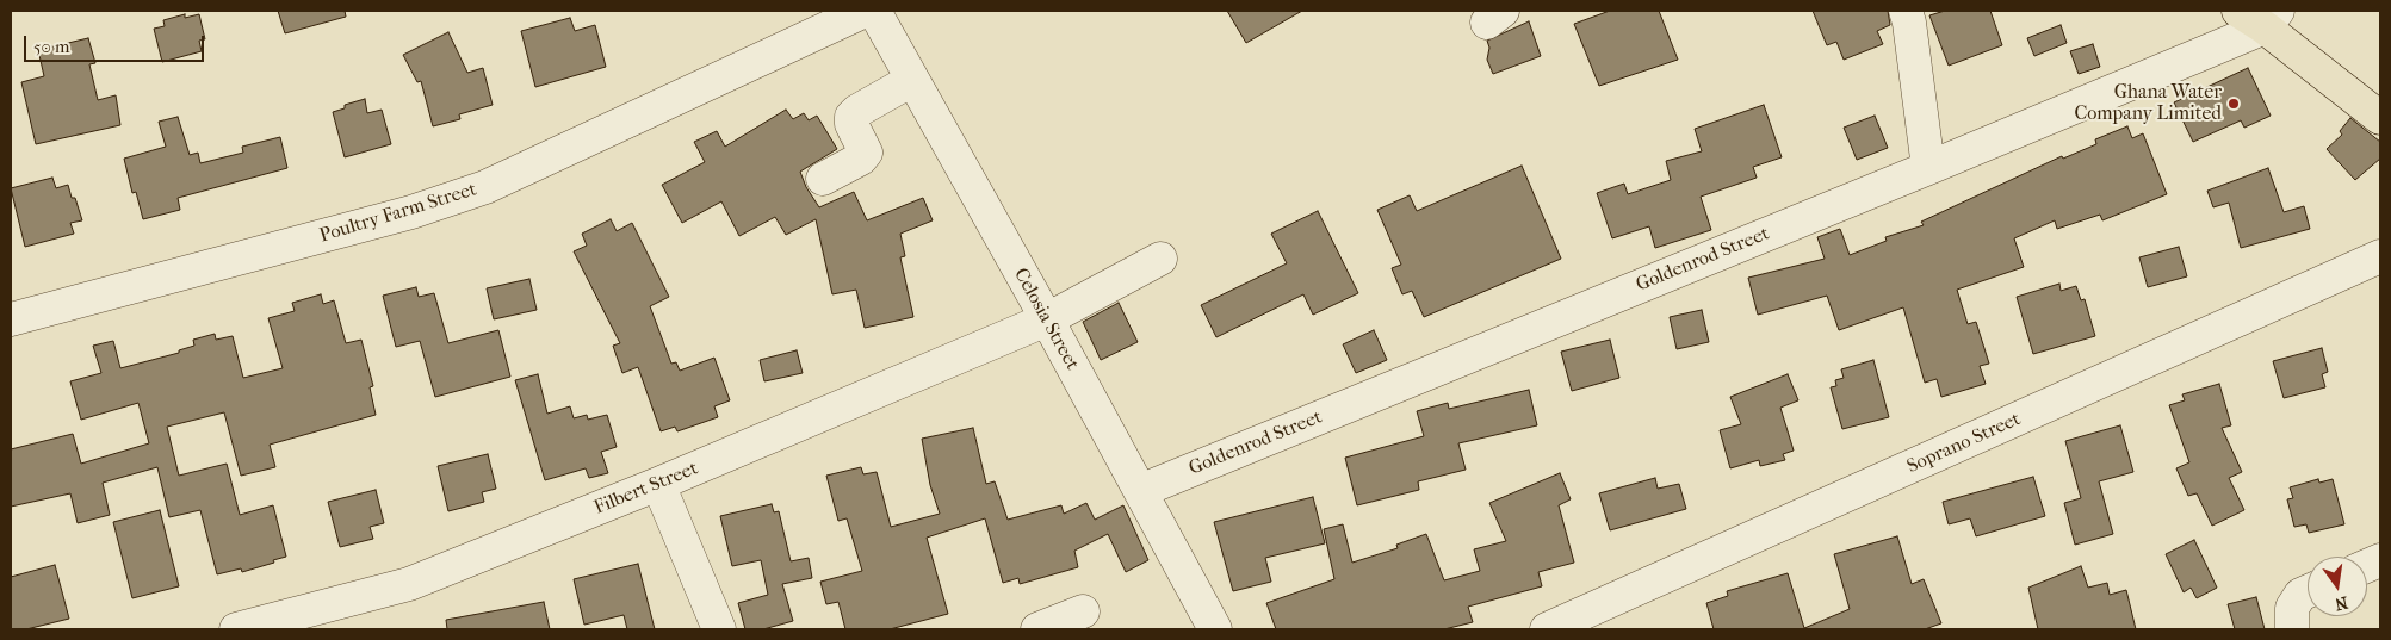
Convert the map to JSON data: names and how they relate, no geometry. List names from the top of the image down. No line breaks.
{"streets":{"street":["Poultry Farm Street","Goldenrod Street","Celosia Street","Soprano Street","Filbert Street"]},"crossings":[["Goldenrod Street","Celosia Street"],["Celosia Street","Filbert Street"]],"places":["Ghana Water Company Limited"],"scale_bar":"50 m","north":"bottom"}
